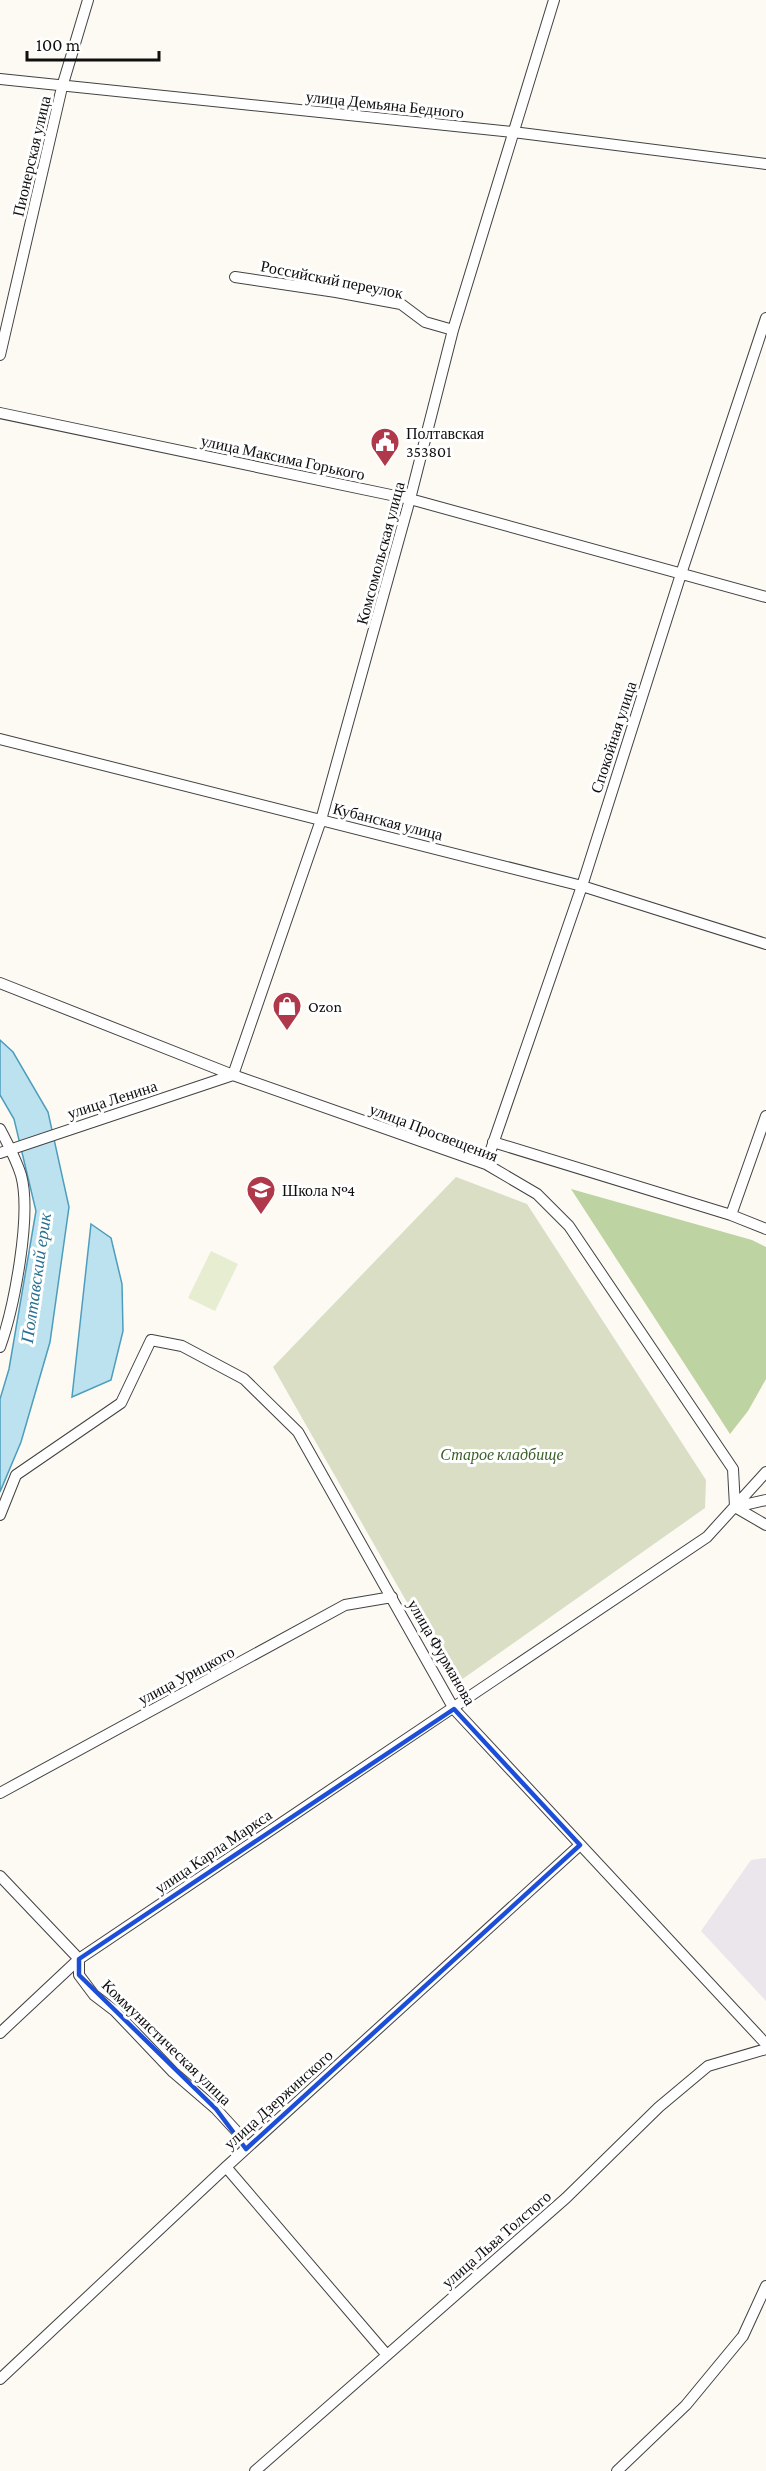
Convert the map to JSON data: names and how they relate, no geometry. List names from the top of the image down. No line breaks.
{"streets":{"street":["улица Демьяна Бедного","Пионерская улица","Российский переулок","улица Максима Горького","Комсомольская улица","Спокойная улица","Кубанская улица","улица Ленина","улица Просвещения","улица Фурманова","улица Урицкого","улица Карла Маркса","Коммунистическая улица","улица Дзержинского","улица Льва Толстого"]},"crossings":[["улица Демьяна Бедного","Пионерская улица"],["улица Демьяна Бедного","Комсомольская улица"],["Российский переулок","Комсомольская улица"],["улица Максима Горького","Комсомольская улица"],["улица Максима Горького","Спокойная улица"],["Комсомольская улица","Кубанская улица"],["Комсомольская улица","улица Ленина"],["Комсомольская улица","улица Просвещения"],["Спокойная улица","Кубанская улица"],["Спокойная улица","улица Просвещения"],["улица Ленина","улица Просвещения"],["улица Просвещения","улица Карла Маркса"],["улица Фурманова","улица Урицкого"],["улица Фурманова","улица Карла Маркса"],["улица Фурманова","улица Дзержинского"],["улица Карла Маркса","Коммунистическая улица"],["Коммунистическая улица","улица Дзержинского"]],"water":["Полтавский ерик"],"parks":["Старое кладбище"],"places":{"public building":["Полтавская 353801"],"shop":["Ozon"],"school or university":["Школа №4"]},"scale_bar":"100 m"}
